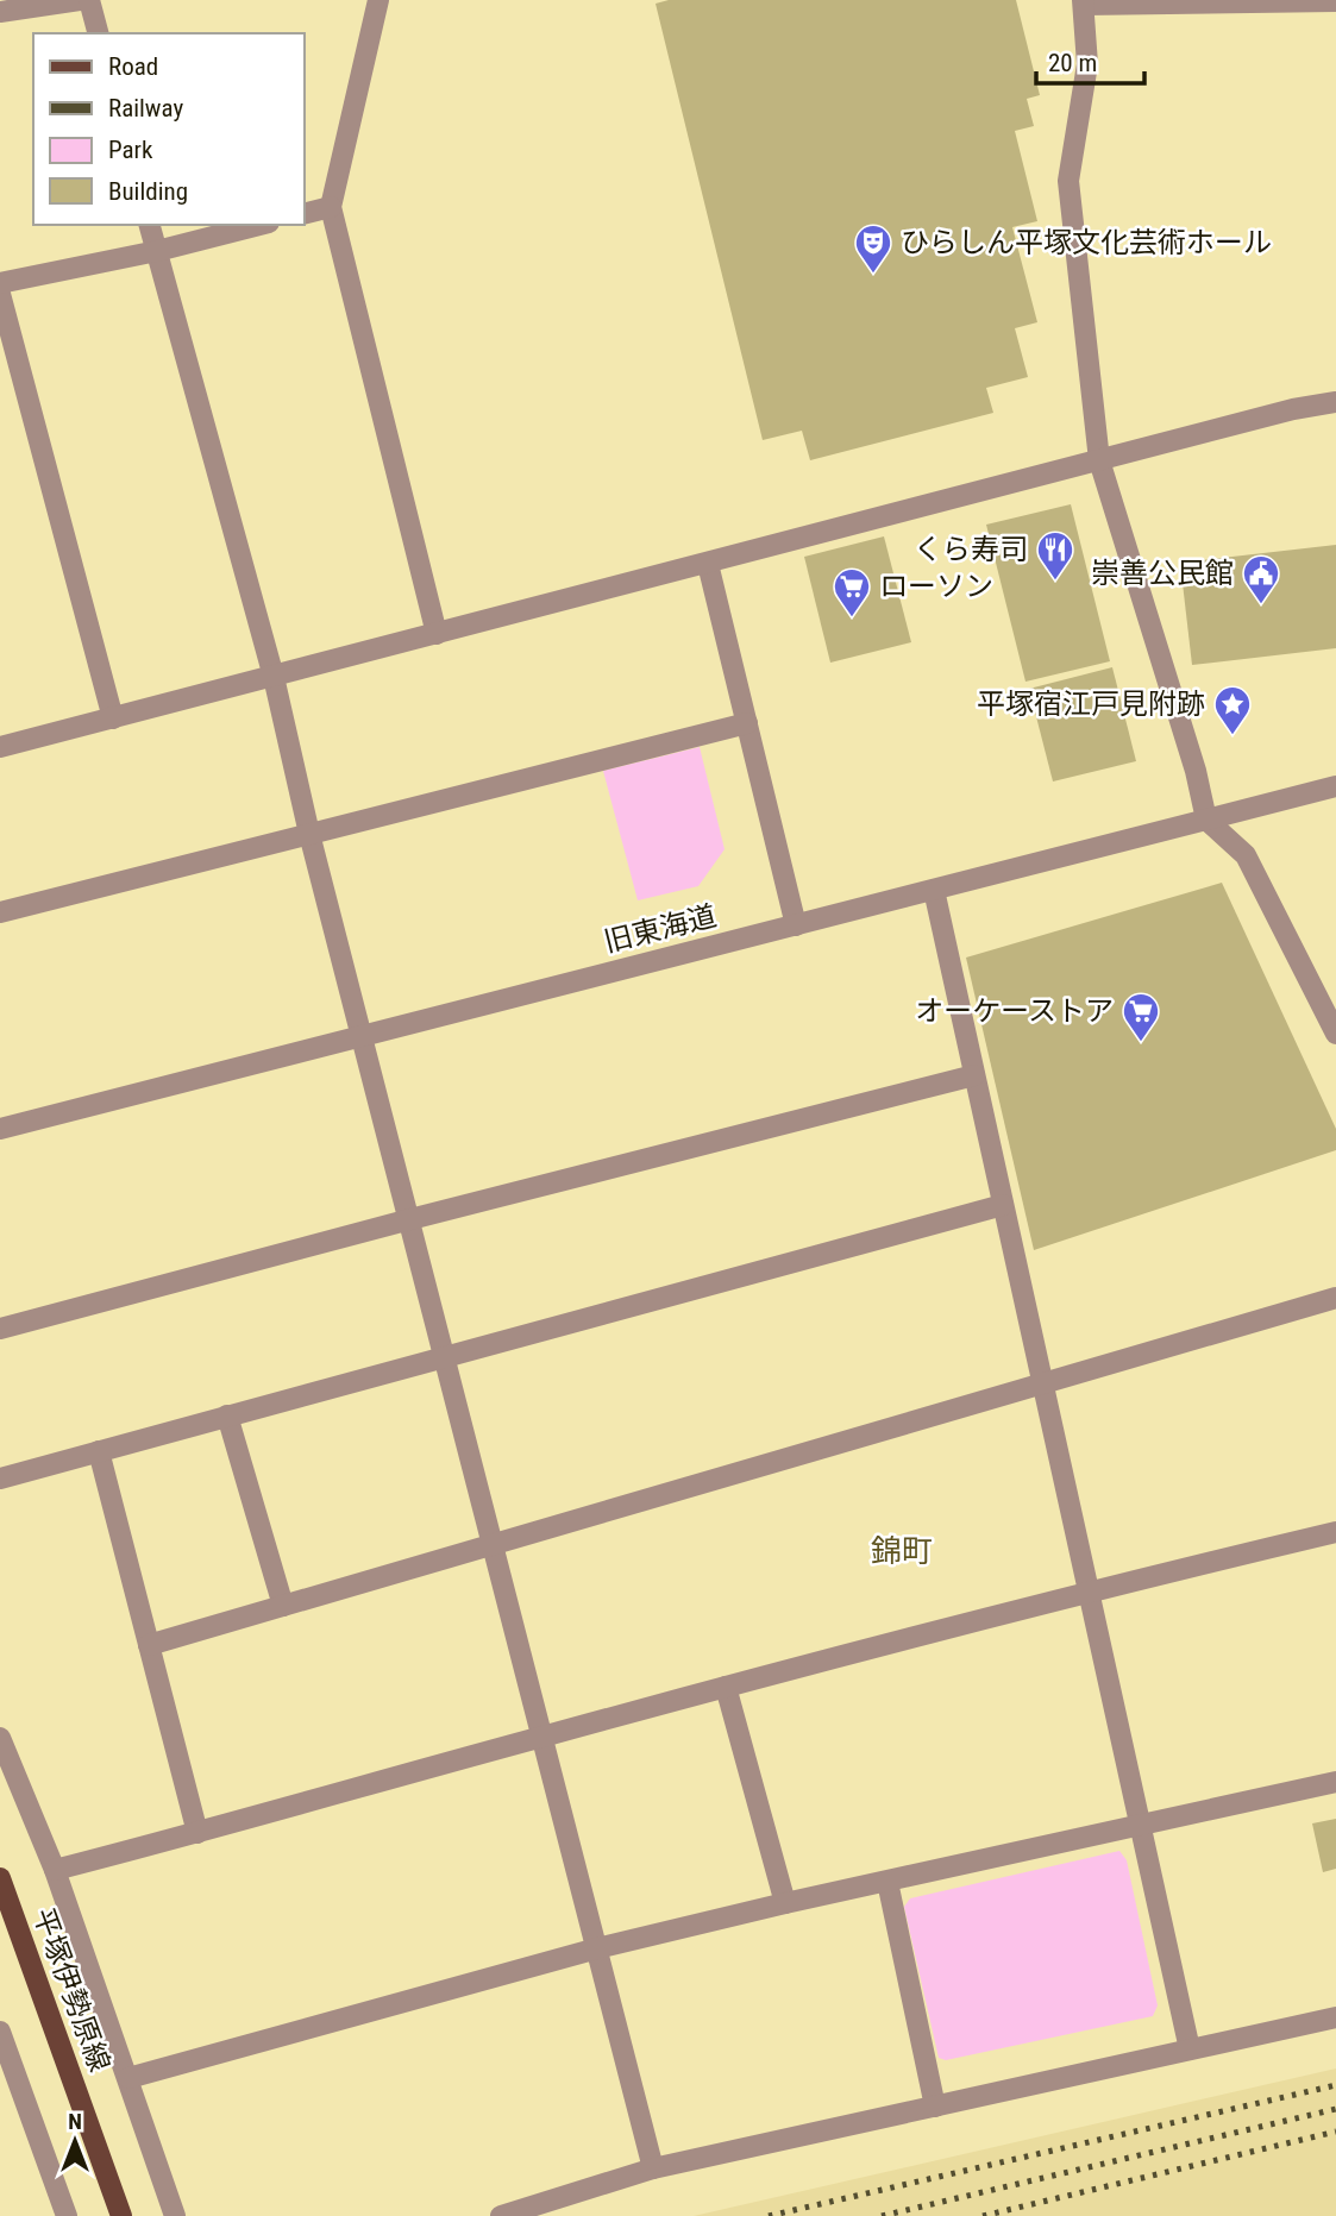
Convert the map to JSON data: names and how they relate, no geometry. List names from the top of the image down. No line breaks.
{"streets":{"main road":["平塚伊勢原線"],"street":["旧東海道"]},"districts":["錦町"],"places":{"theatre":["ひらしん平塚文化芸術ホール"],"restaurant":["くら寿司"],"public building":["崇善公民館"],"supermarket":["ローソン","オーケーストア"],"place":["平塚宿江戸見附跡"]},"legend":["Road","Railway","Park","Building"],"scale_bar":"20 m","north":"top"}
